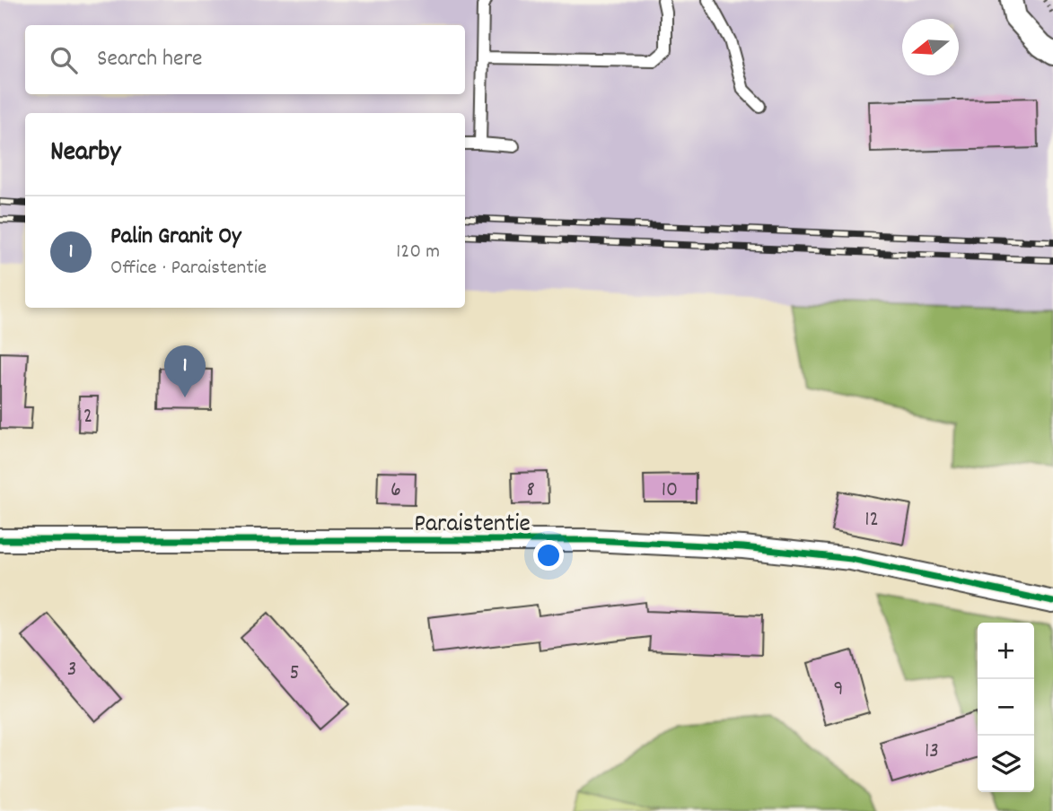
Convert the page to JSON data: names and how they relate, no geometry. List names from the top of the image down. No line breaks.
{"streets":{"street":["Paraistentie"]},"house_numbers":["2","6","8","10","12","3","5","9","13"],"north":"left","page":{"search":"Search here","heading":"Nearby","list":[{"mark":"1","name":"Palin Granit Oy","note":"Office · Paraistentie","value":"120 m"}],"pins":"1","map_buttons":["+","−"]}}
